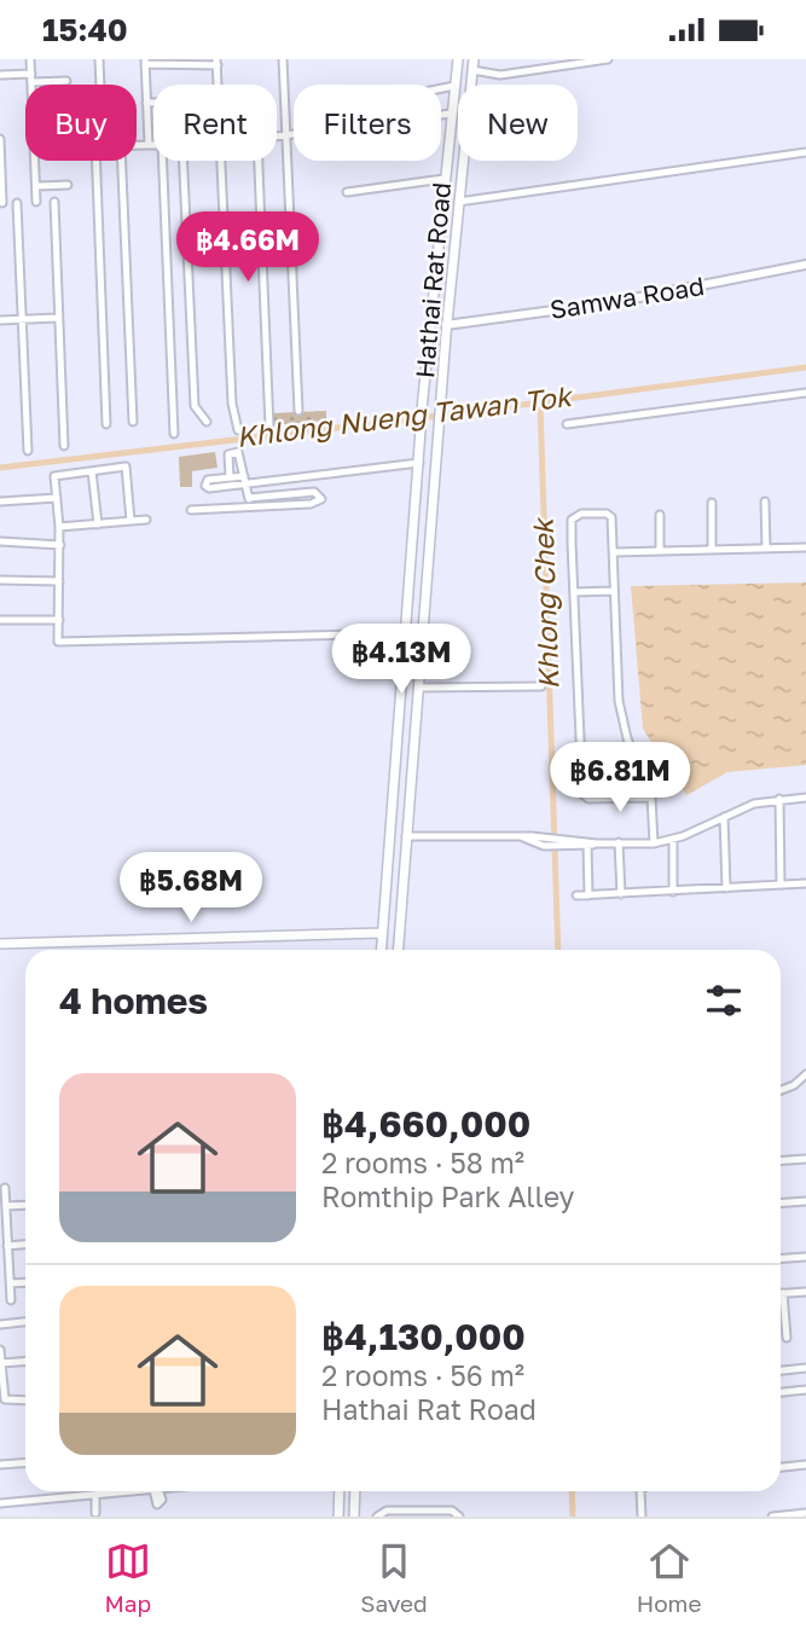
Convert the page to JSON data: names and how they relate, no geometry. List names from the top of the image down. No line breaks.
{"streets":{"main road":["Hathai Rat Road"],"street":["Samwa Road"]},"crossings":[["Hathai Rat Road","Samwa Road"]],"water":["Khlong Nueng Tawan Tok","Khlong Chek"],"page":{"status":"15:40","chip":["Buy","Rent","Filters","New"],"price":["฿4.66M","฿4.13M","฿6.81M","฿5.68M"],"heading":"4 homes","list":[{"name":"฿4,660,000","note":"2 rooms · 58 m² · Romthip Park Alley"},{"name":"฿4,130,000","note":"2 rooms · 56 m² · Hathai Rat Road"}],"tabs":["Map","Saved","Home"]}}
